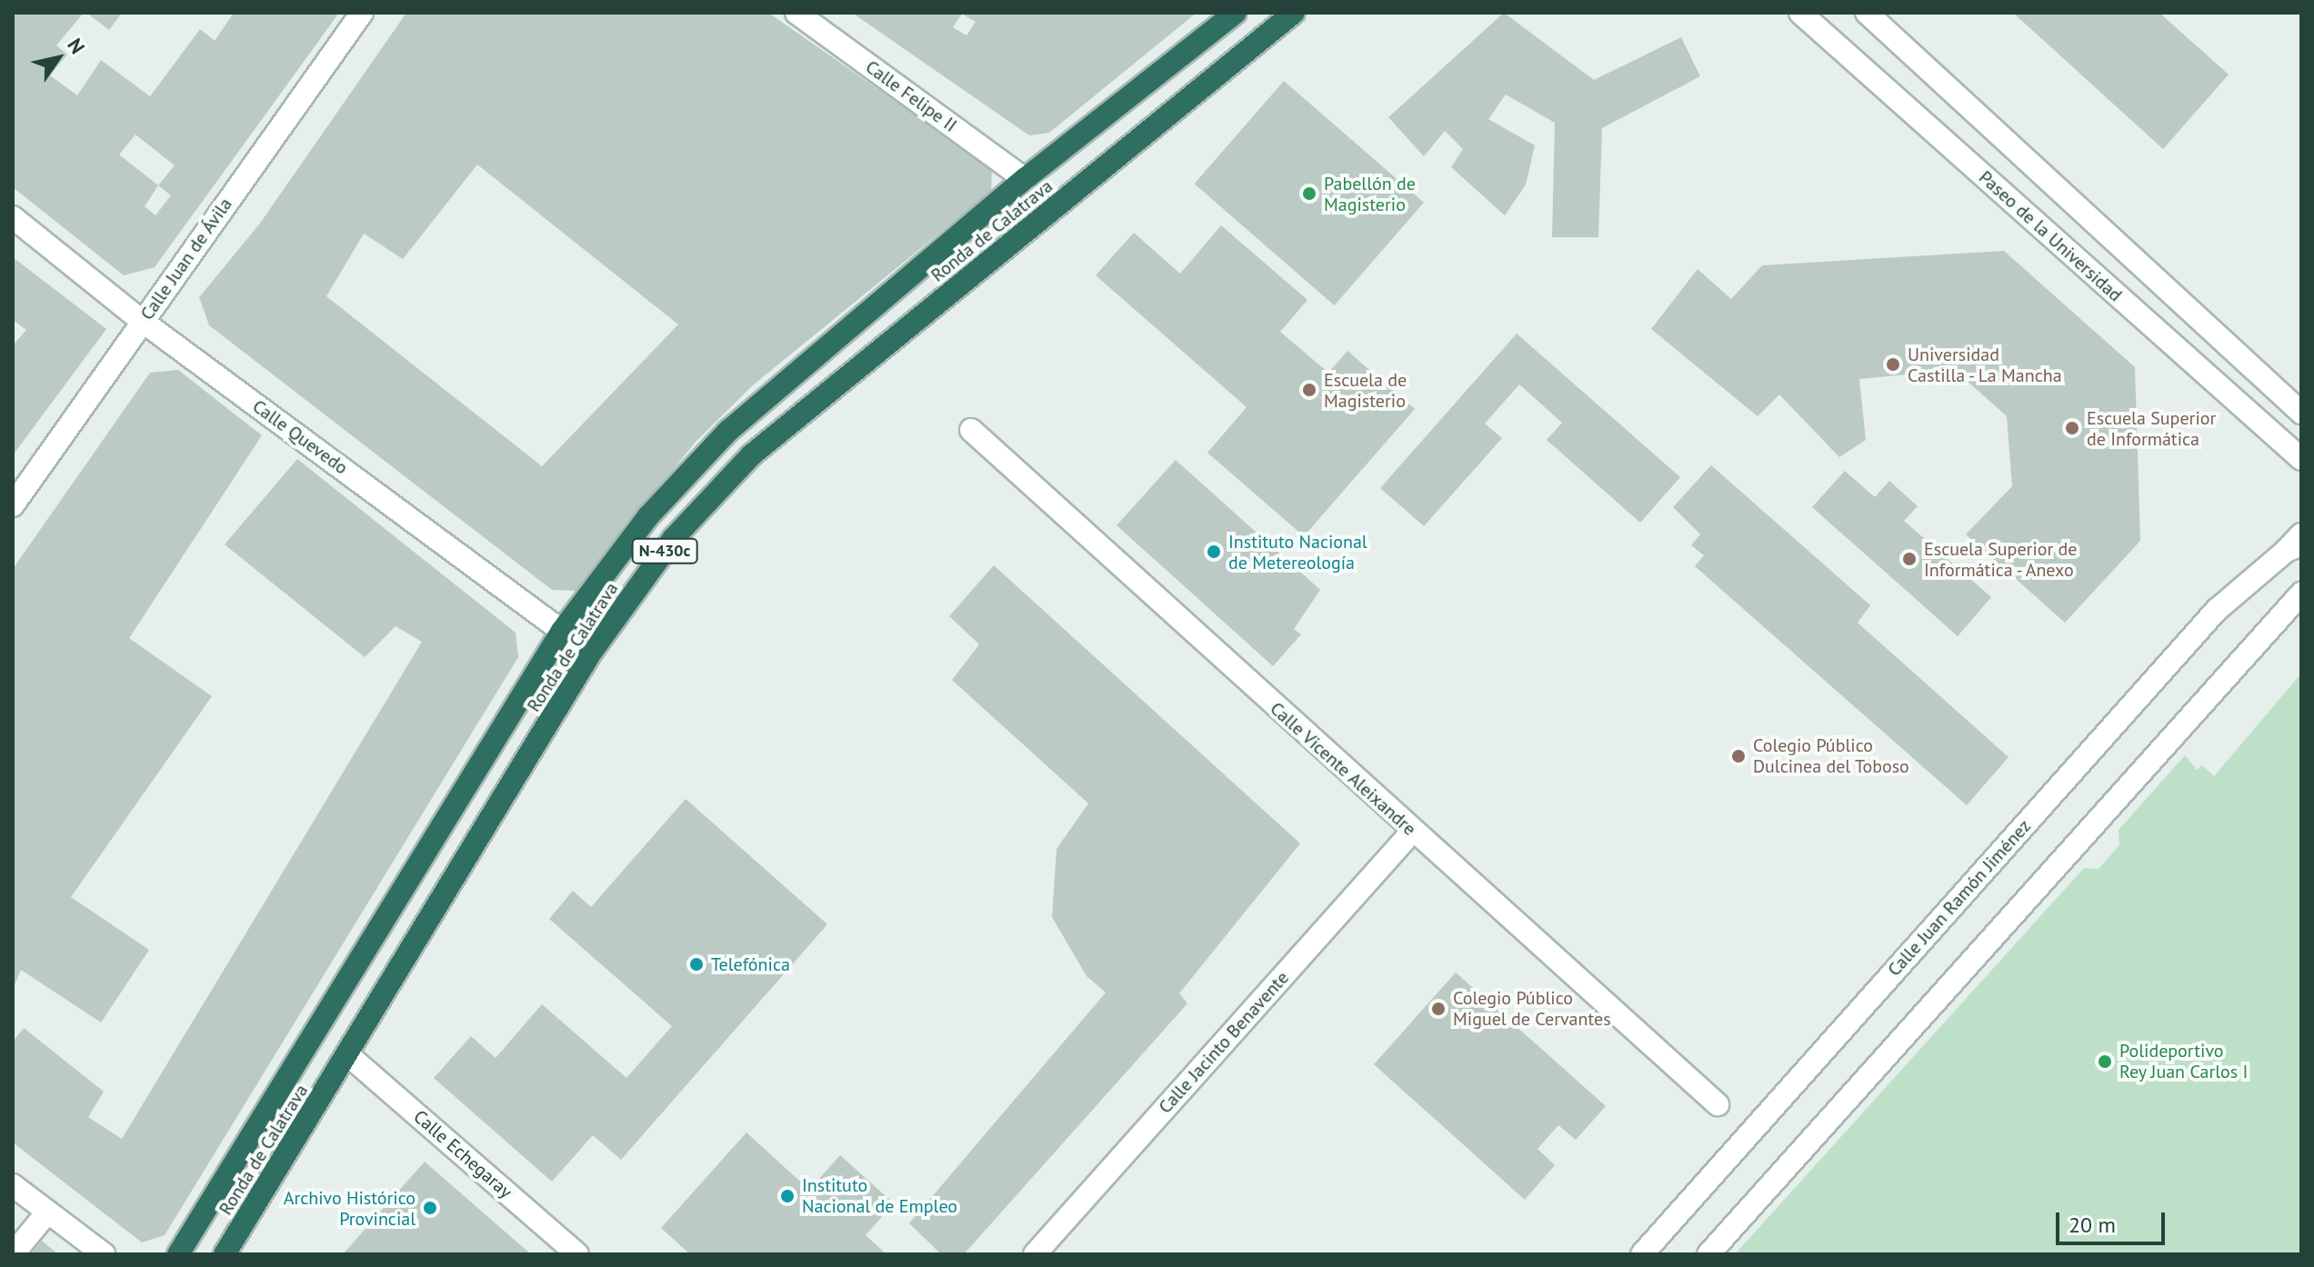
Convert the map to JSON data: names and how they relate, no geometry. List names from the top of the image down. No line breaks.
{"streets":{"highway":["Ronda de Calatrava","N-430c"],"street":["Calle Felipe II","Paseo de la Universidad","Calle Juan de Ávila","Calle Quevedo","Calle Vicente Aleixandre","Calle Juan Ramón Jiménez","Calle Jacinto Benavente","Calle Echegaray"]},"crossings":[["Calle Felipe II","Ronda de Calatrava"],["Ronda de Calatrava","Calle Quevedo"],["Ronda de Calatrava","Calle Echegaray"],["Calle Juan de Ávila","Calle Quevedo"],["Calle Vicente Aleixandre","Calle Jacinto Benavente"]],"places":["Pabellón de Magisterio","Universidad Castilla - La Mancha","Escuela de Magisterio","Escuela Superior de Informática","Instituto Nacional de Metereología","Escuela Superior de Informática - Anexo","Colegio Público Dulcinea del Toboso","Telefónica","Colegio Público Miguel de Cervantes","Polideportivo Rey Juan Carlos I","Instituto Nacional de Empleo","Archivo Histórico Provincial"],"scale_bar":"20 m","north":"top right"}
